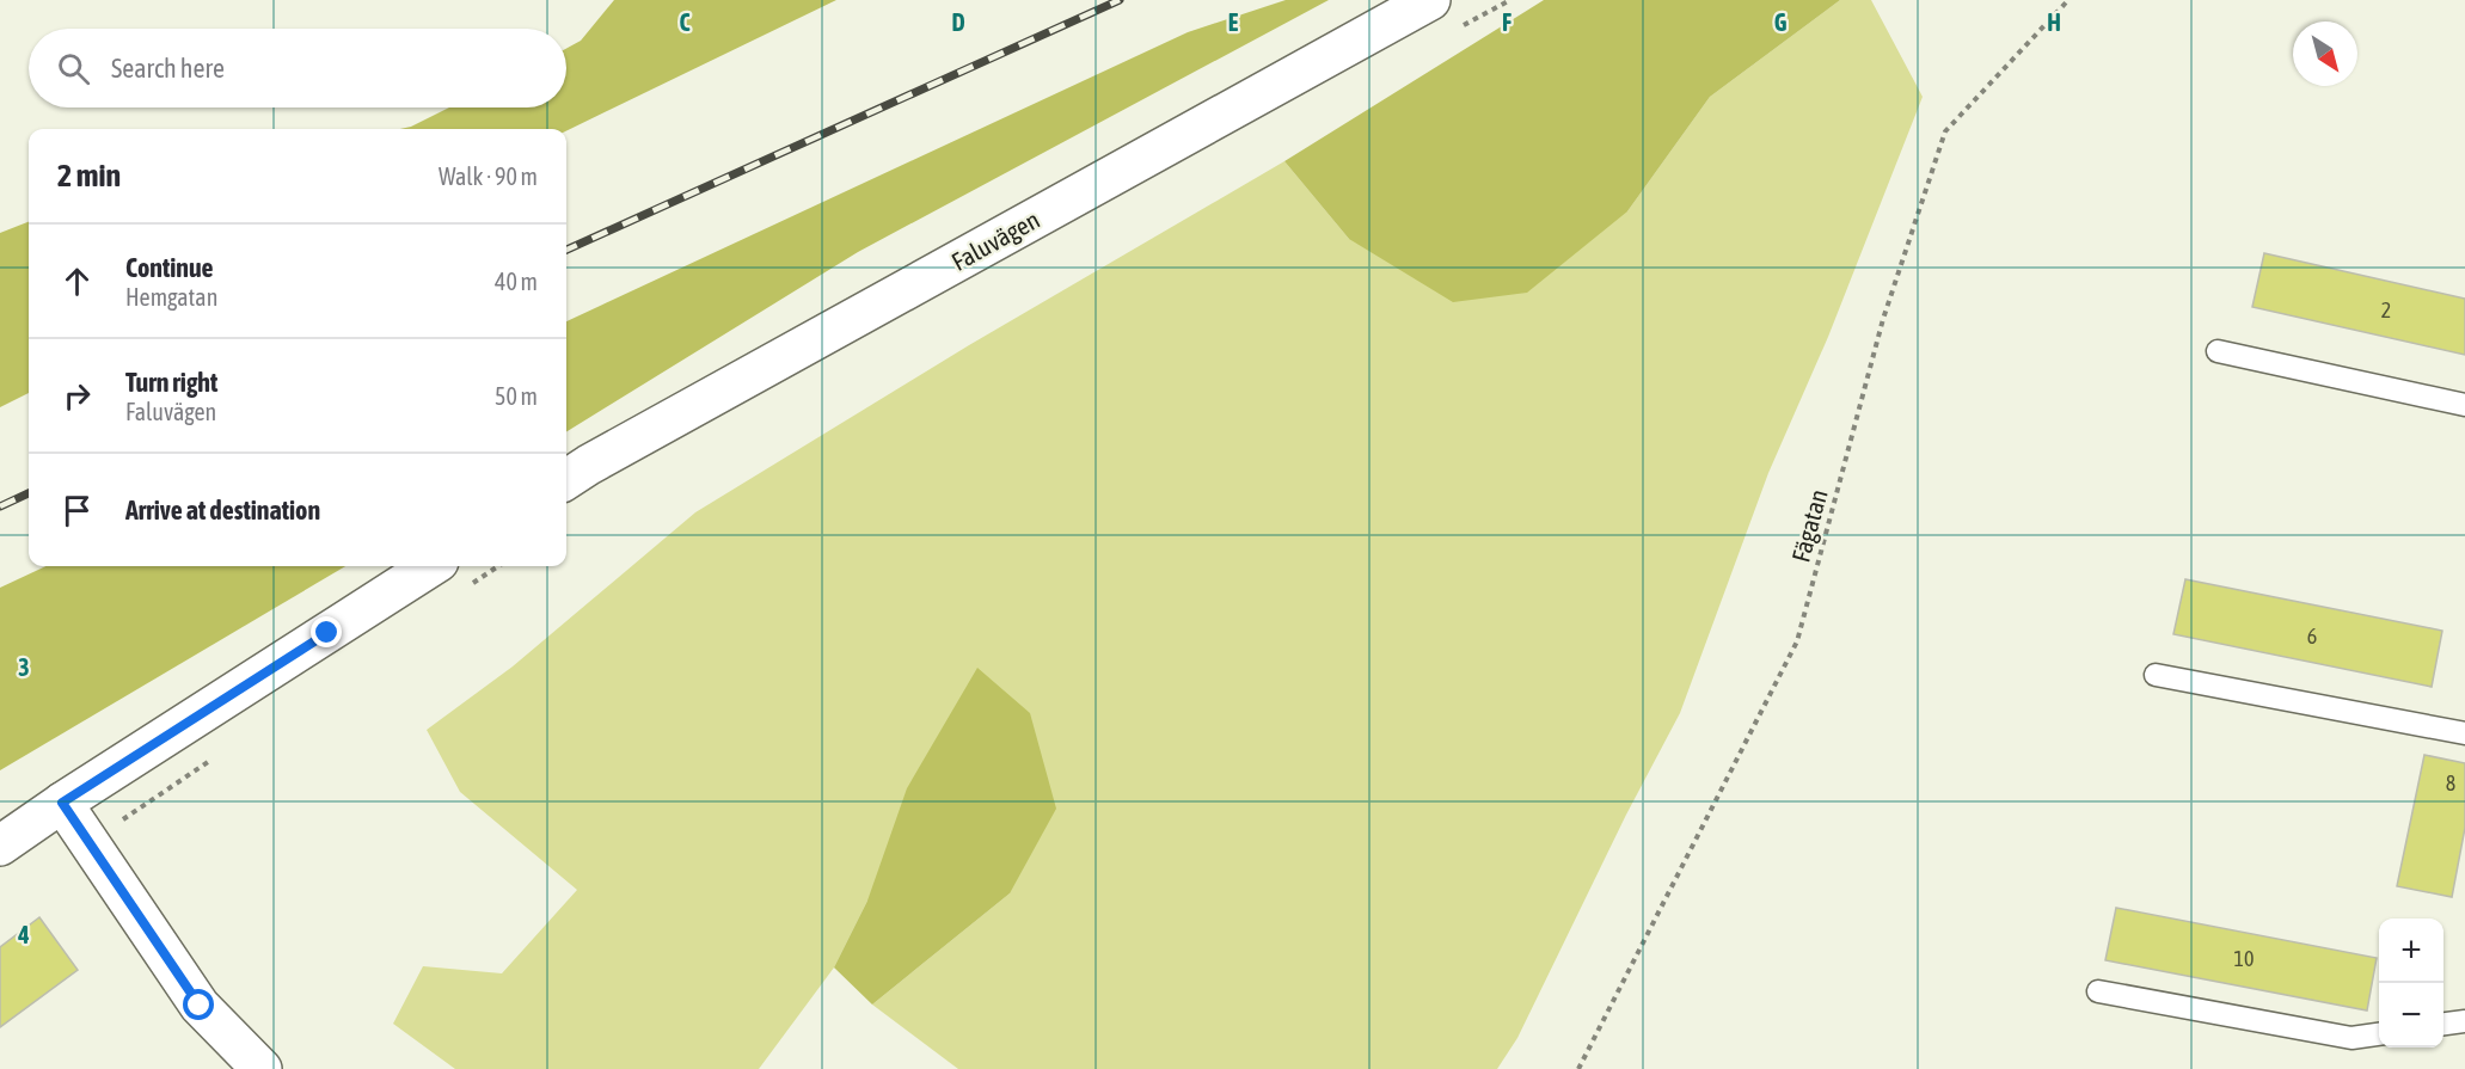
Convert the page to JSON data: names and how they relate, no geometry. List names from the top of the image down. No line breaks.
{"streets":{"street":["Faluvägen"],"path":["Fägatan"]},"house_numbers":["2","6","8","10"],"north":"bottom right","page":{"search":"Search here","heading":["2 min","Walk · 90 m"],"list":[["Continue","Hemgatan","40 m"],["Turn right","Faluvägen","50 m"],"Arrive at destination"],"map_buttons":["+","−"]},"grid":{"columns":["C","D","E","F","G","H"],"rows":["3","4"]}}
